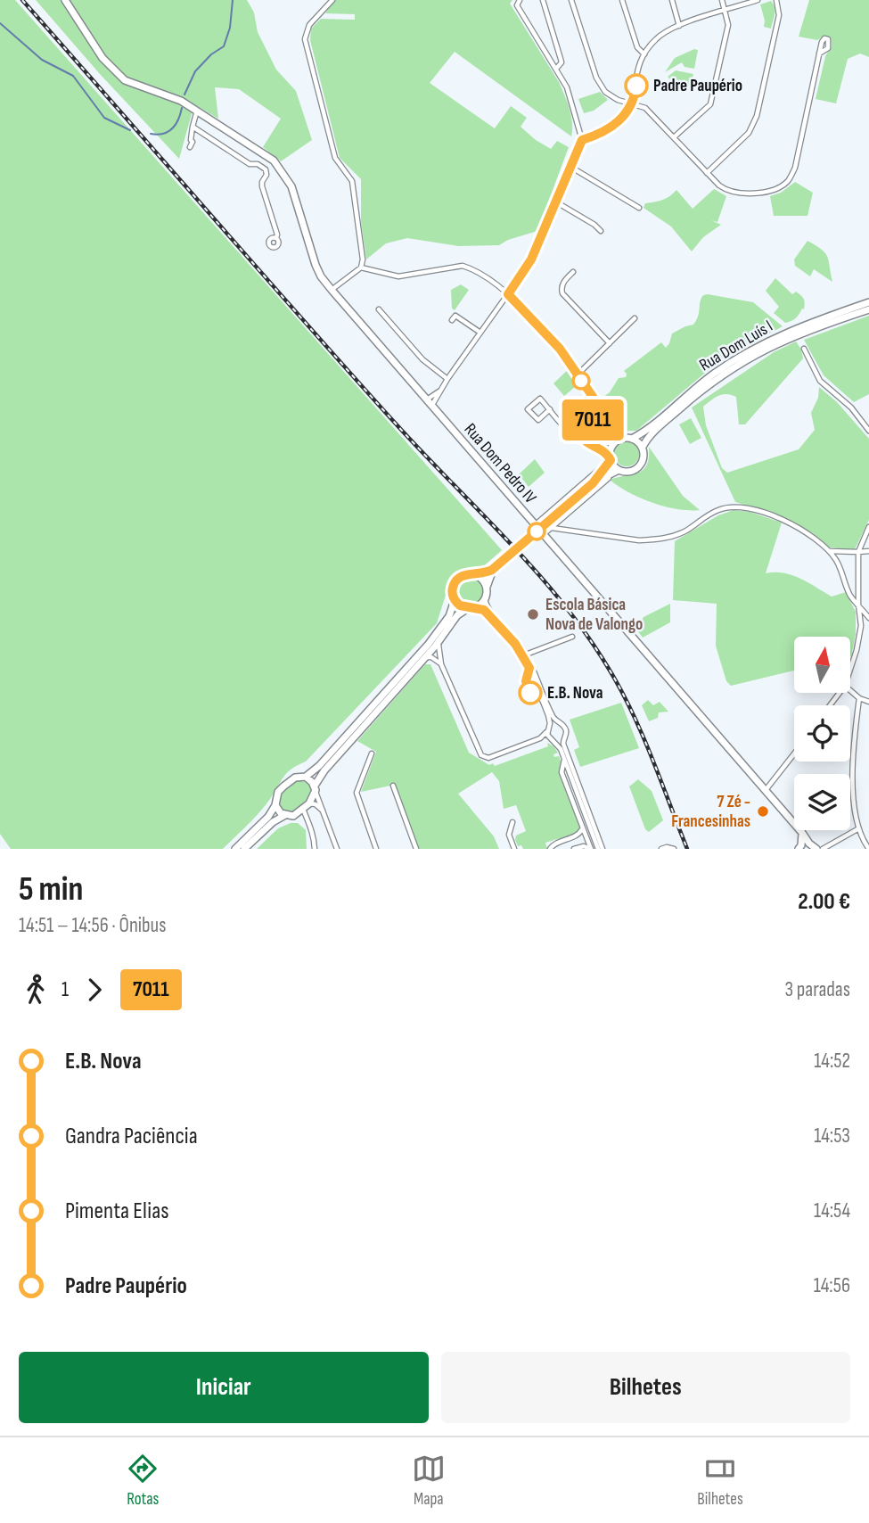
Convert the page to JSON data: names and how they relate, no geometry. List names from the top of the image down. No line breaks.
{"streets":{"main road":["Rua Dom Luís I","Rua Dom Pedro IV"]},"crossings":[["Rua Dom Luís I","Rua Dom Pedro IV"]],"places":["Padre Paupério","Escola Básica Nova de Valongo","E.B. Nova","7 Zé - Francesinhas"],"lines":["bus line 7011"],"north":"top","page":{"on_map":"7011","heading":["5 min","14:51 – 14:56 · Ônibus","2.00 €"],"legs":["1","7011","3 paradas"],"list":[{"name":"E.B. Nova","value":"14:52"},{"name":"Gandra Paciência","value":"14:53"},{"name":"Pimenta Elias","value":"14:54"},{"name":"Padre Paupério","value":"14:56"}],"buttons":["Iniciar","Bilhetes"],"tabs":["Rotas","Mapa","Bilhetes"]}}
